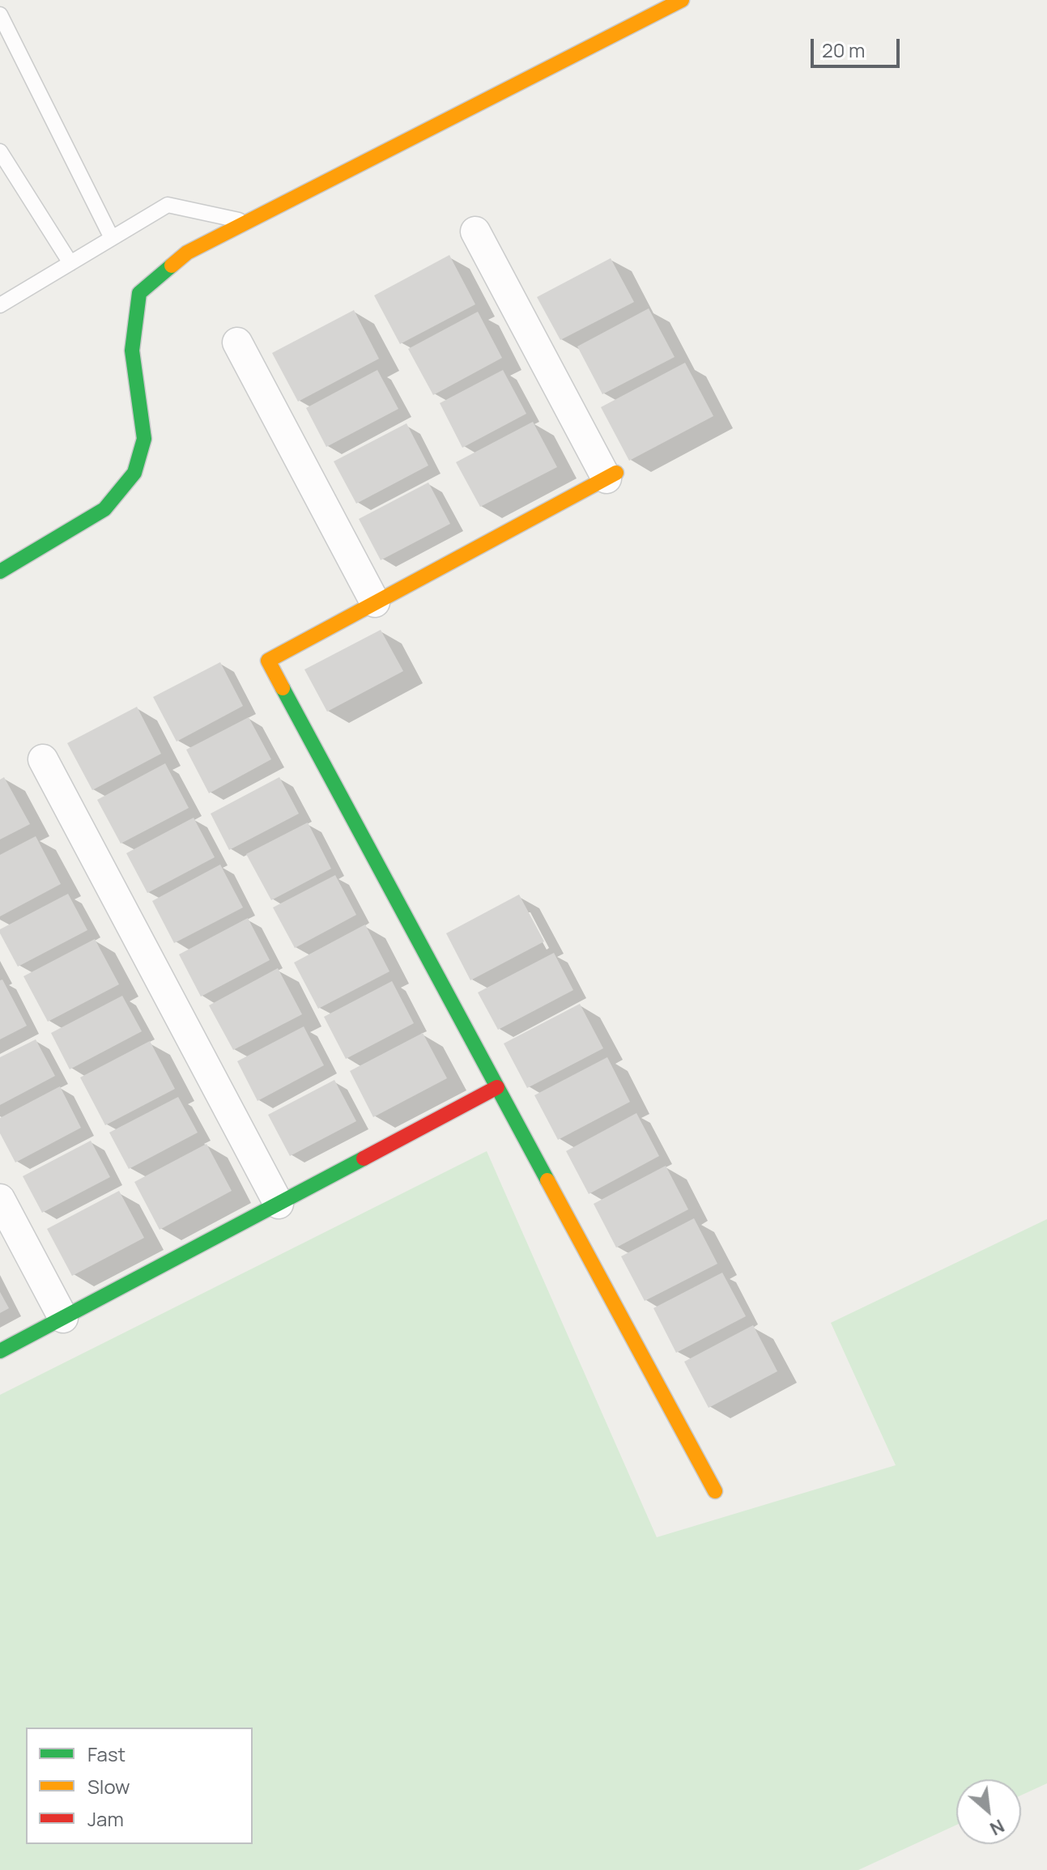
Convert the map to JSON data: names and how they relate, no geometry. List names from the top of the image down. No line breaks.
{"legend":["Fast","Slow","Jam"],"scale_bar":"20 m","north":"bottom right"}
